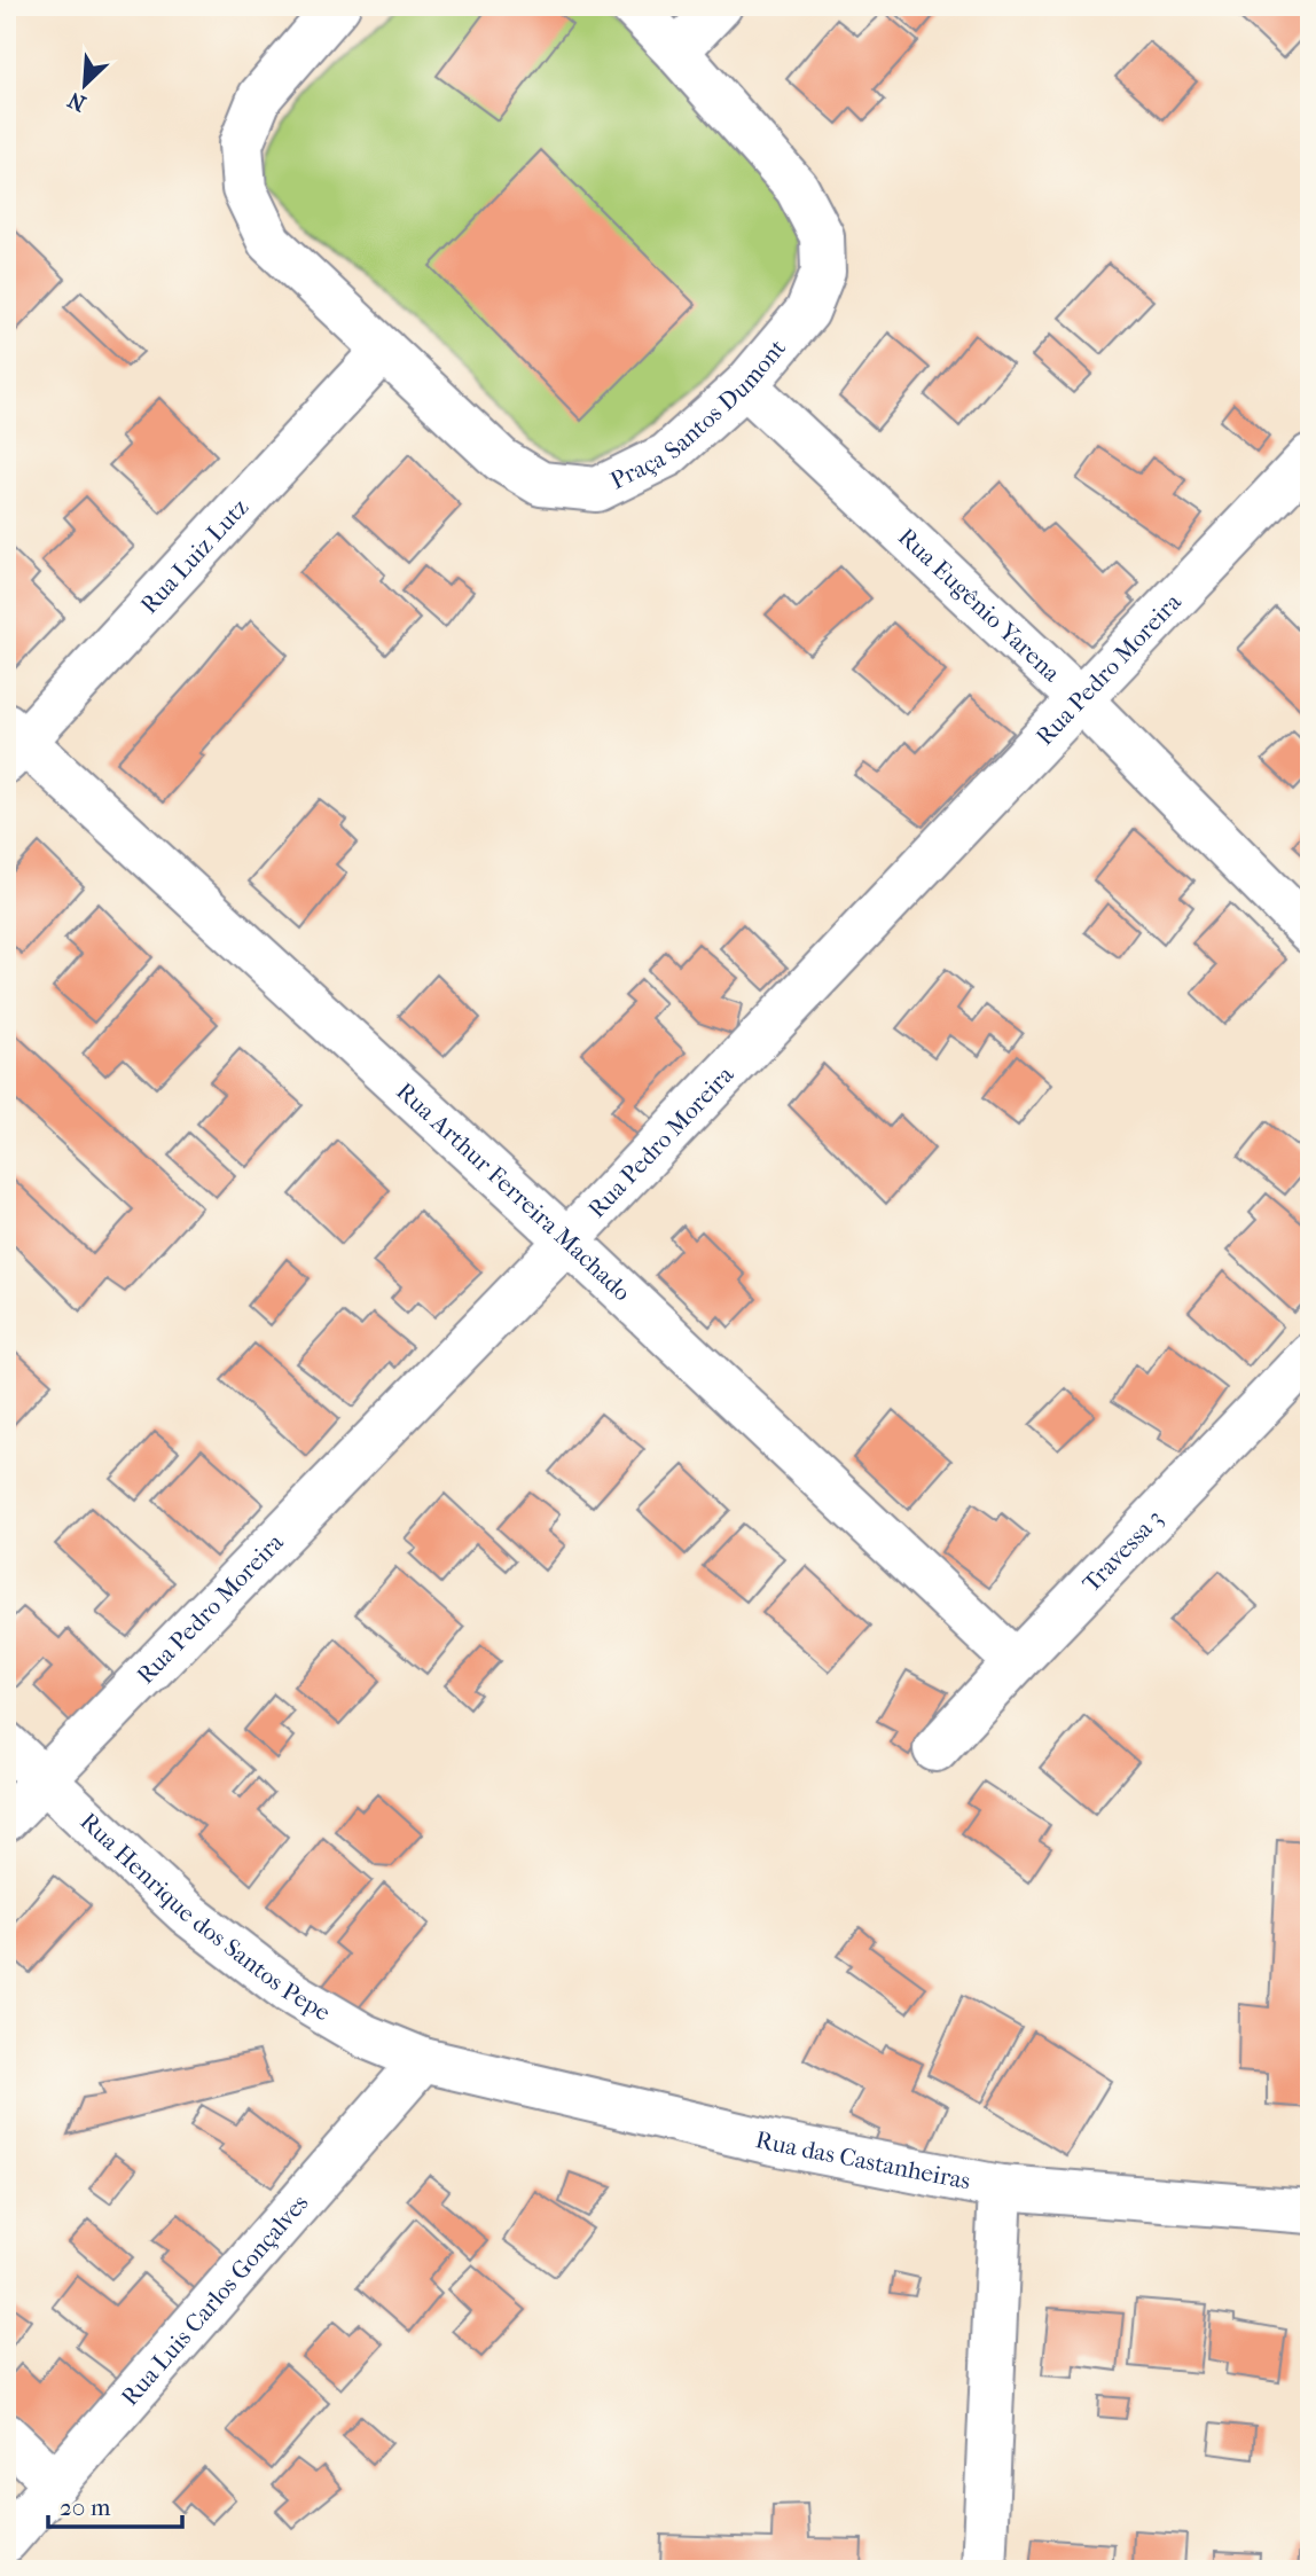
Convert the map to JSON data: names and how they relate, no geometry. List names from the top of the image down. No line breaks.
{"streets":{"street":["Praça Santos Dumont","Rua Luiz Lutz","Rua Eugênio Yarena","Rua Pedro Moreira","Rua Arthur Ferreira Machado","Travessa 3","Rua Henrique dos Santos Pepe","Rua das Castanheiras","Rua Luis Carlos Gonçalves"]},"crossings":[["Praça Santos Dumont","Rua Luiz Lutz"],["Praça Santos Dumont","Rua Eugênio Yarena"],["Rua Luiz Lutz","Rua Arthur Ferreira Machado"],["Rua Eugênio Yarena","Rua Pedro Moreira"],["Rua Pedro Moreira","Rua Arthur Ferreira Machado"],["Rua Pedro Moreira","Rua Henrique dos Santos Pepe"],["Rua Arthur Ferreira Machado","Travessa 3"],["Rua Henrique dos Santos Pepe","Rua das Castanheiras"],["Rua Henrique dos Santos Pepe","Rua Luis Carlos Gonçalves"],["Rua das Castanheiras","Rua Luis Carlos Gonçalves"]],"scale_bar":"20 m","north":"bottom left"}
